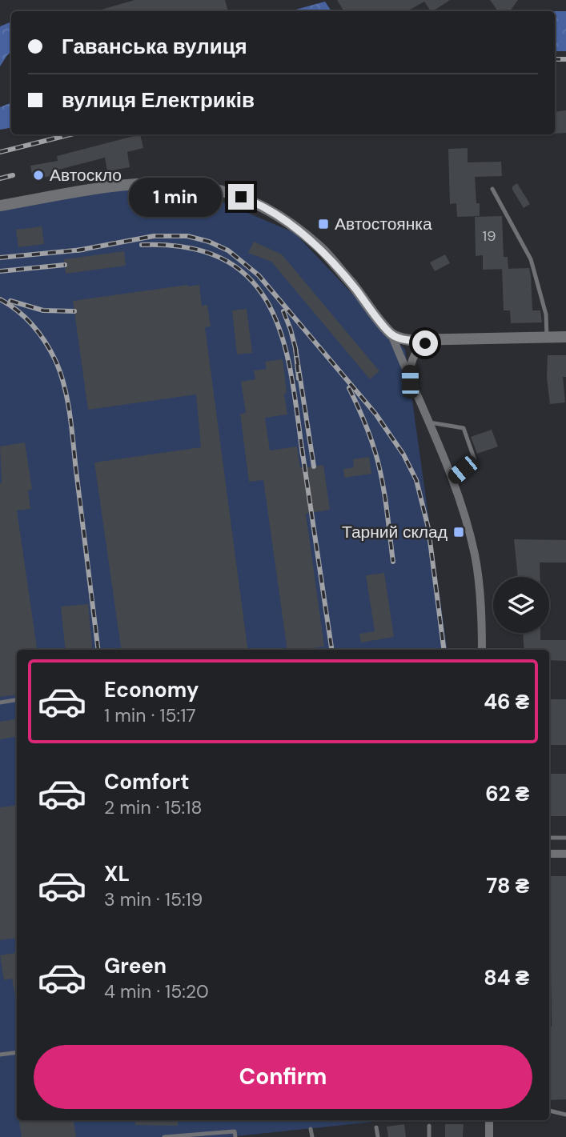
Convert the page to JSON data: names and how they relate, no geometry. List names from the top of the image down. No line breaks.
{"places":{"other":["Автоскло"],"transit":["Автостоянка","Тарний склад"]},"house_numbers":["19"],"page":{"banner":["Гаванська вулиця","вулиця Електриків"],"bubble":"1 min","list":[{"name":"Economy","note":"1 min · 15:17","value":"46 ₴"},{"name":"Comfort","note":"2 min · 15:18","value":"62 ₴"},{"name":"XL","note":"3 min · 15:19","value":"78 ₴"},{"name":"Green","note":"4 min · 15:20","value":"84 ₴"}],"buttons":"Confirm"}}
